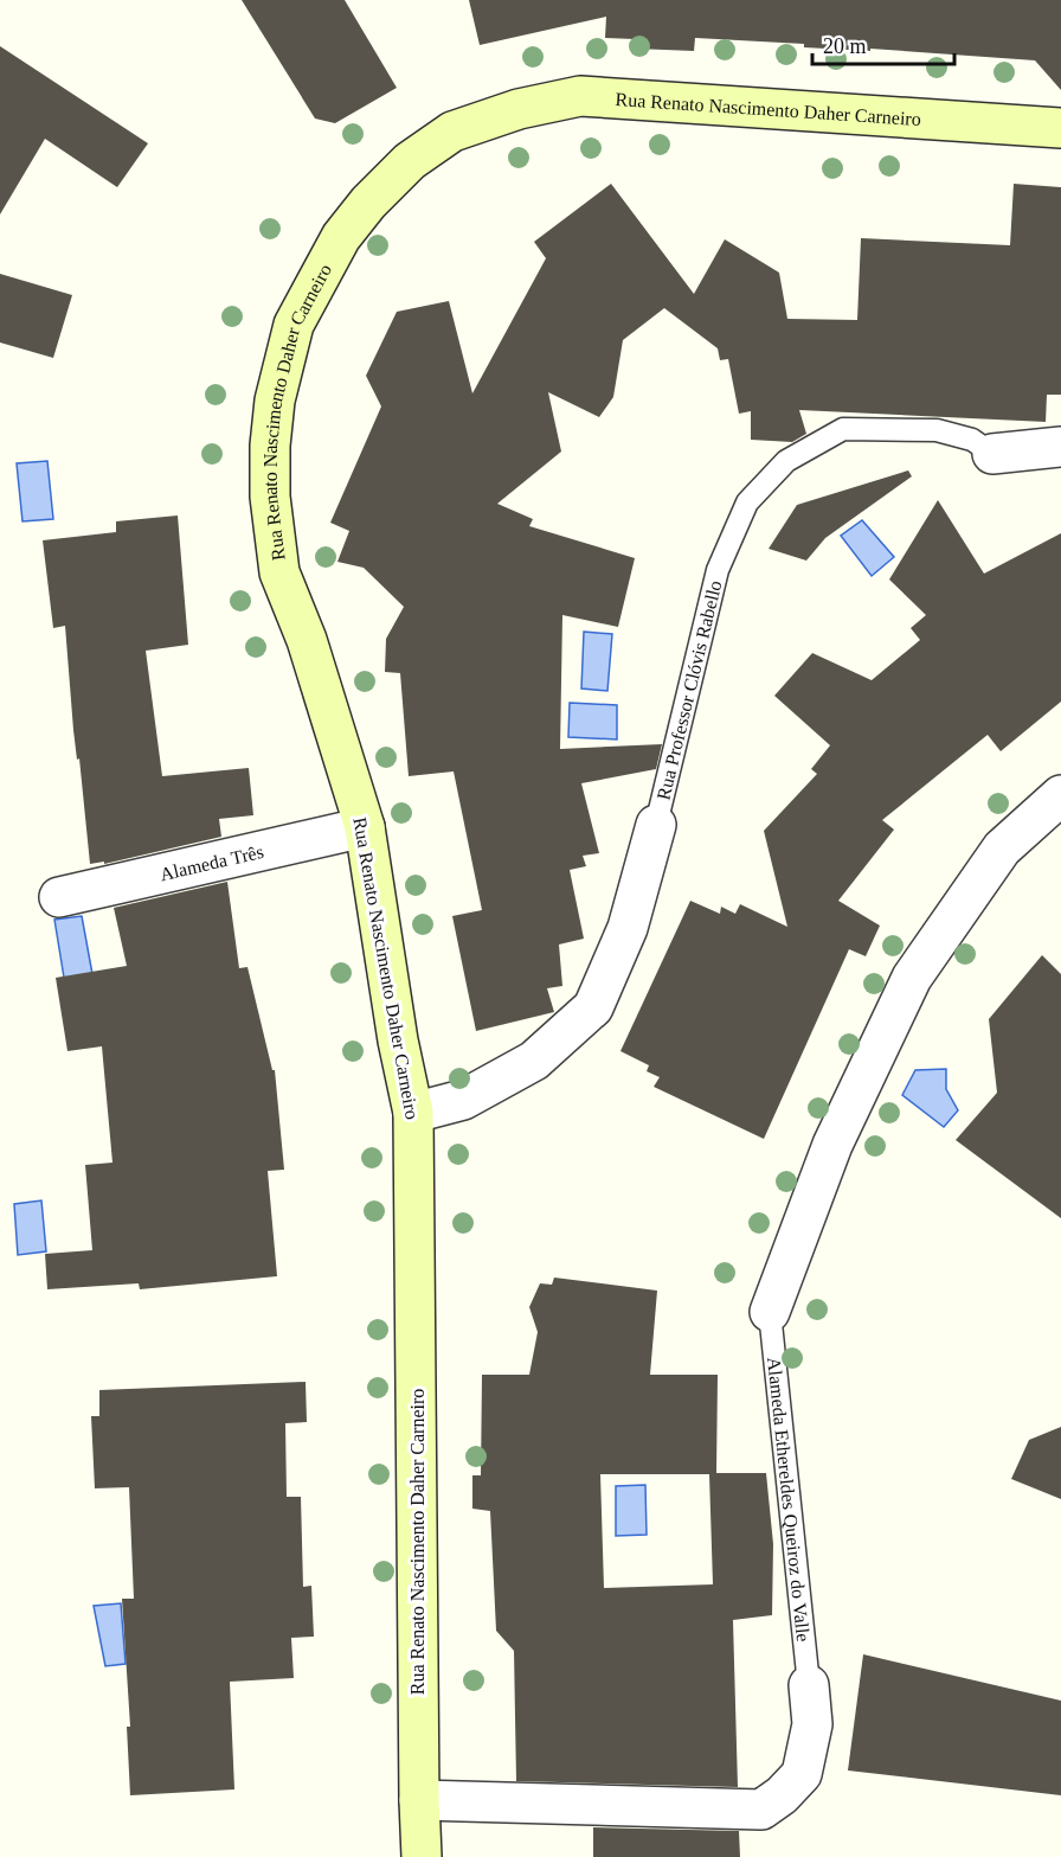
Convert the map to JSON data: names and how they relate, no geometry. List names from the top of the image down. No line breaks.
{"streets":{"street":["Rua Renato Nascimento Daher Carneiro","Rua Professor Clóvis Rabello","Alameda Três"],"lane":["Alameda Ethereldes Queiroz do Valle"]},"crossings":[["Rua Renato Nascimento Daher Carneiro","Rua Professor Clóvis Rabello"],["Rua Renato Nascimento Daher Carneiro","Alameda Três"]],"scale_bar":"20 m"}
